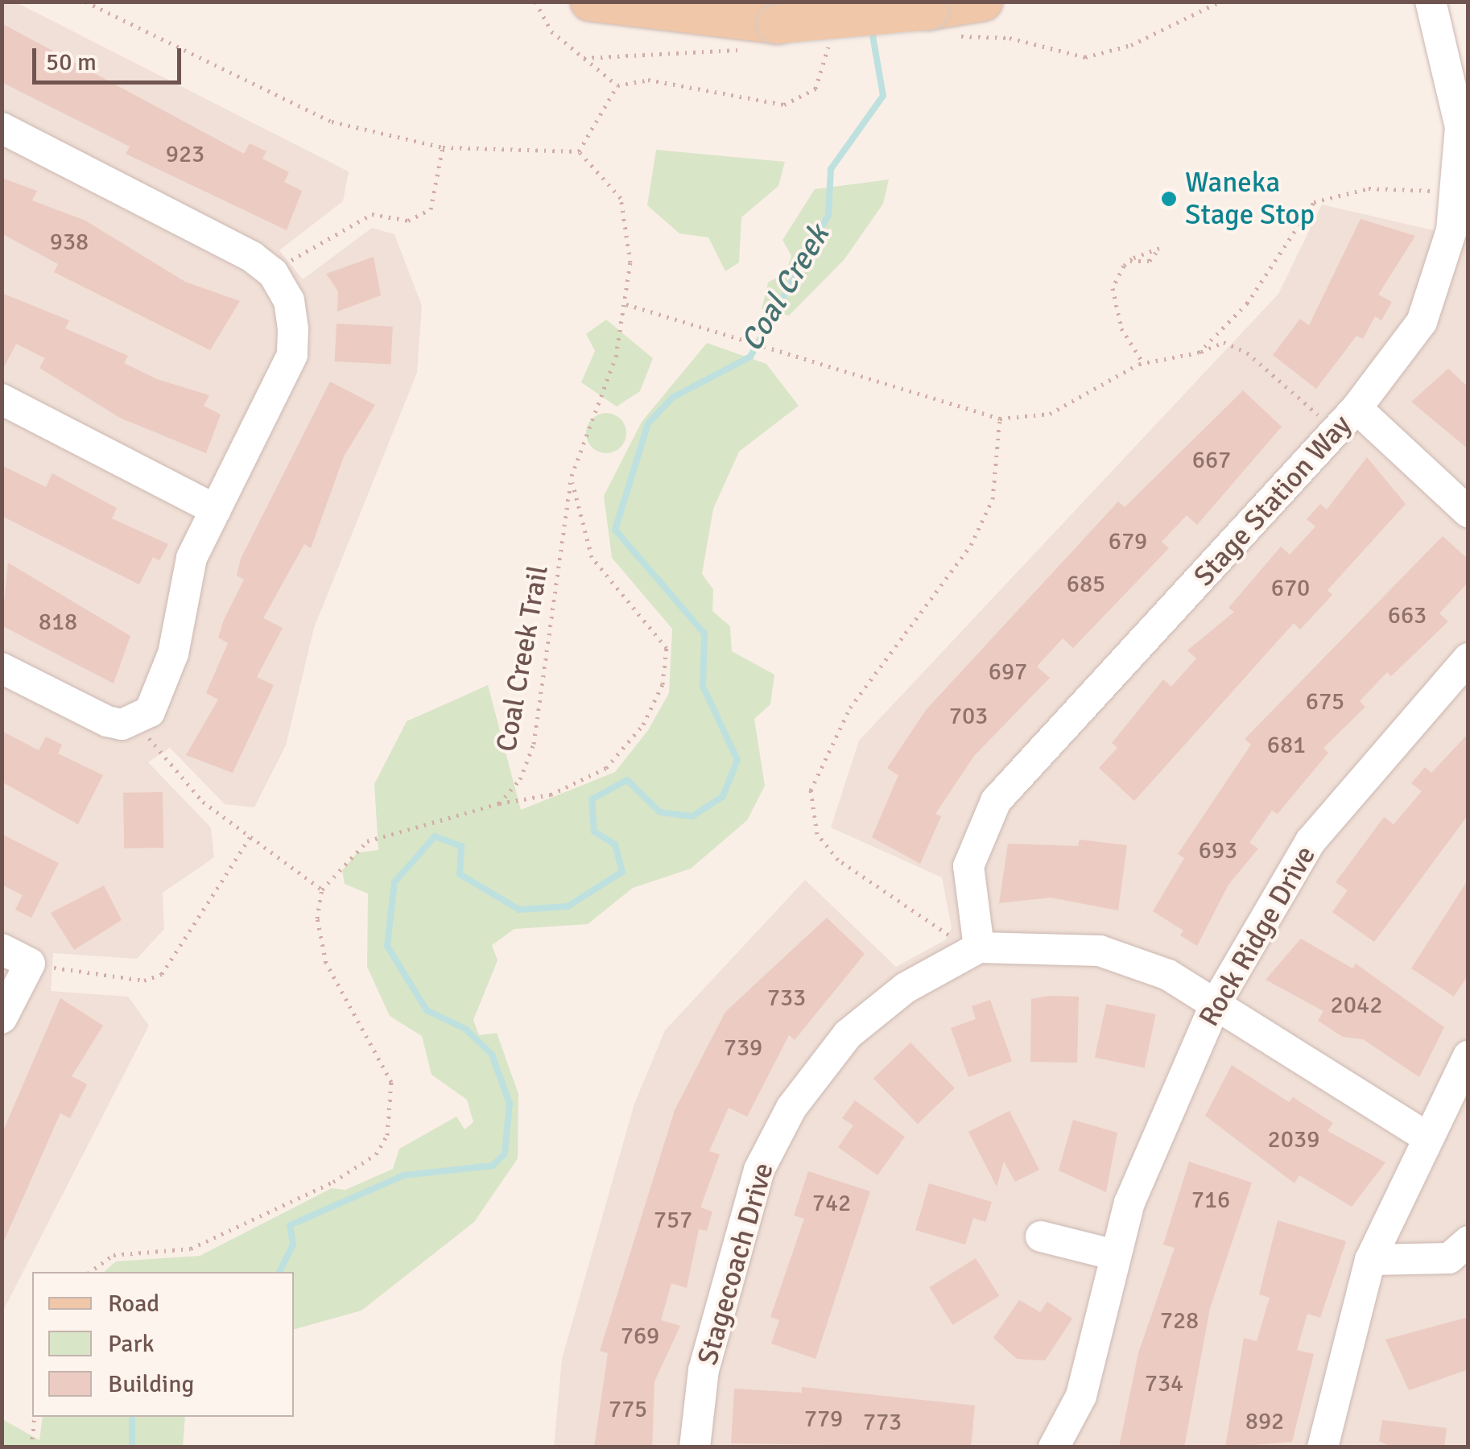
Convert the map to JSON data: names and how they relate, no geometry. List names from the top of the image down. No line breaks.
{"streets":{"street":["Stage Station Way","Rock Ridge Drive","Stagecoach Drive"],"path":["Coal Creek Trail"]},"crossings":[["Stage Station Way","Stagecoach Drive"]],"water":["Coal Creek"],"places":["Waneka Stage Stop"],"house_numbers":["923","938","667","679","685","670","663","818","697","675","703","681","693","733","2042","739","2039","716","742","757","728","769","734","775","779","892","773"],"legend":["Road","Park","Building"],"scale_bar":"50 m"}
